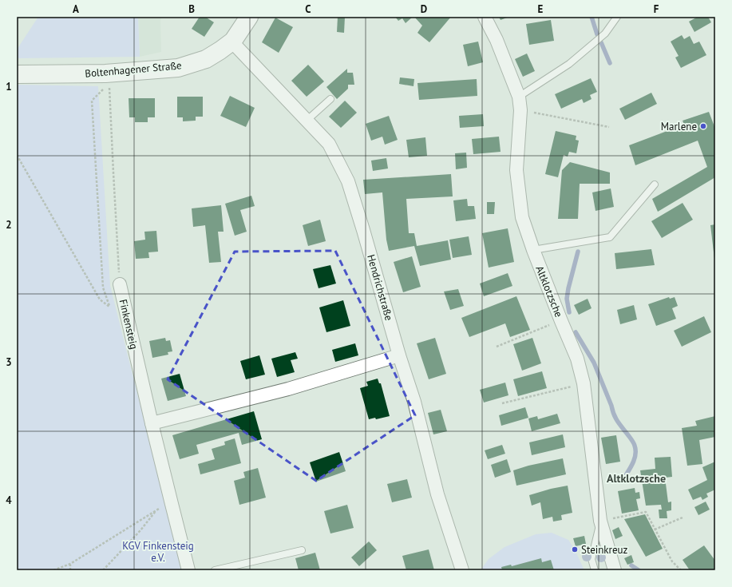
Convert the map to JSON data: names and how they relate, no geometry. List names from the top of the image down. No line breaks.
{"streets":{"street":["Boltenhagener Straße","Hendrichstraße","Altklotzsche","Finkensteig"]},"crossings":[["Boltenhagener Straße","Hendrichstraße"]],"districts":["Altklotzsche"],"parks":["KGV Finkensteig e.V."],"places":["Marlene","Steinkreuz"],"grid":{"columns":["A","B","C","D","E","F"],"rows":["1","2","3","4"]}}
